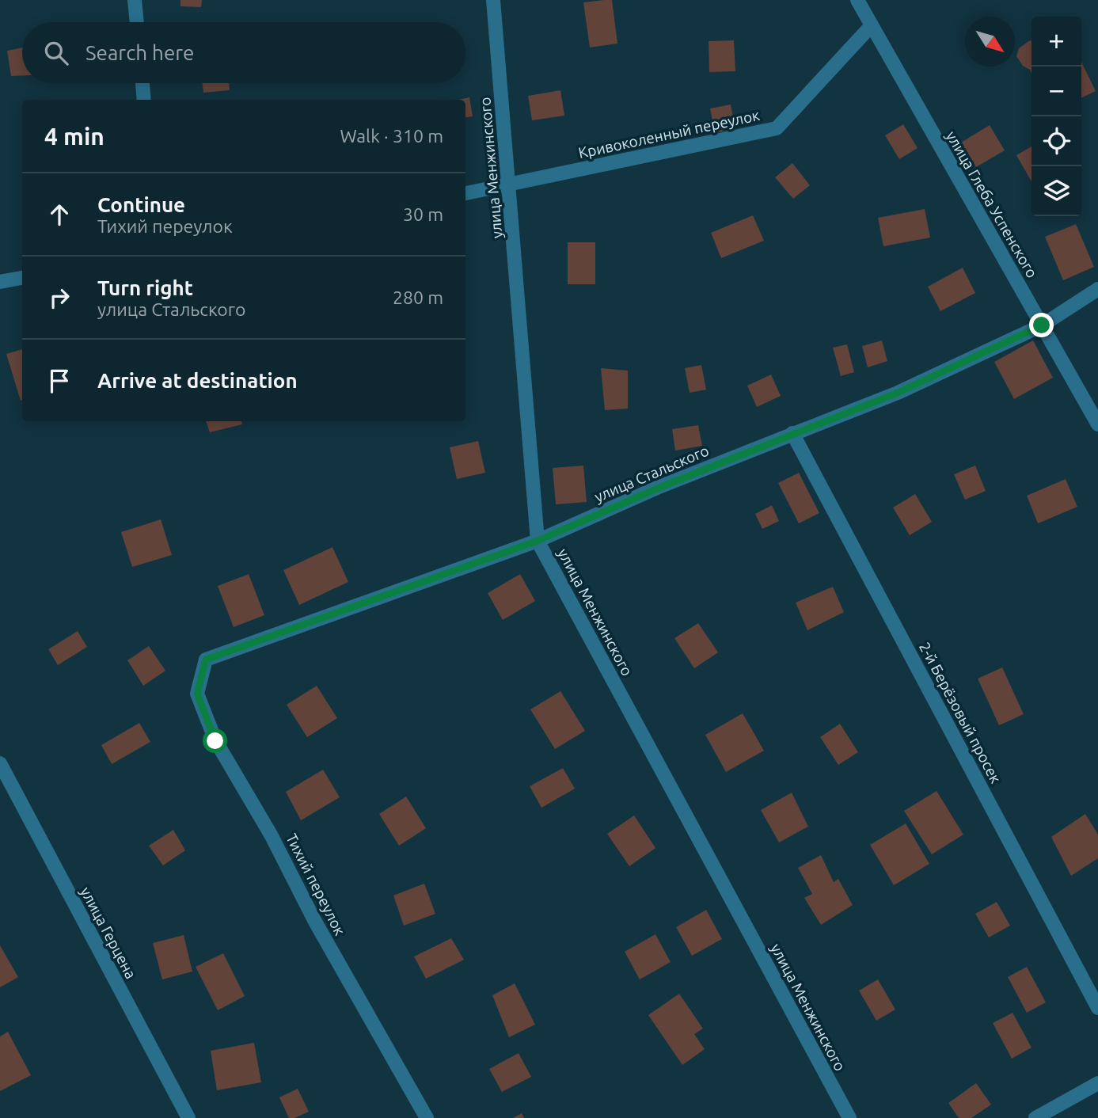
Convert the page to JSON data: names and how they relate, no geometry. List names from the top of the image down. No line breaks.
{"streets":{"street":["Кривоколенный переулок","улица Менжинского","улица Глеба Успенского","улица Стальского","2-й Берёзовый просек","Тихий переулок","улица Герцена"]},"crossings":[["Кривоколенный переулок","улица Менжинского"],["Кривоколенный переулок","улица Глеба Успенского"],["улица Менжинского","улица Стальского"],["улица Глеба Успенского","улица Стальского"],["улица Стальского","2-й Берёзовый просек"],["улица Стальского","Тихий переулок"]],"north":"bottom right","page":{"map_buttons":["+","−"],"search":"Search here","heading":["4 min","Walk · 310 m"],"list":[["Continue","Тихий переулок","30 m"],["Turn right","улица Стальского","280 m"],"Arrive at destination"]}}
